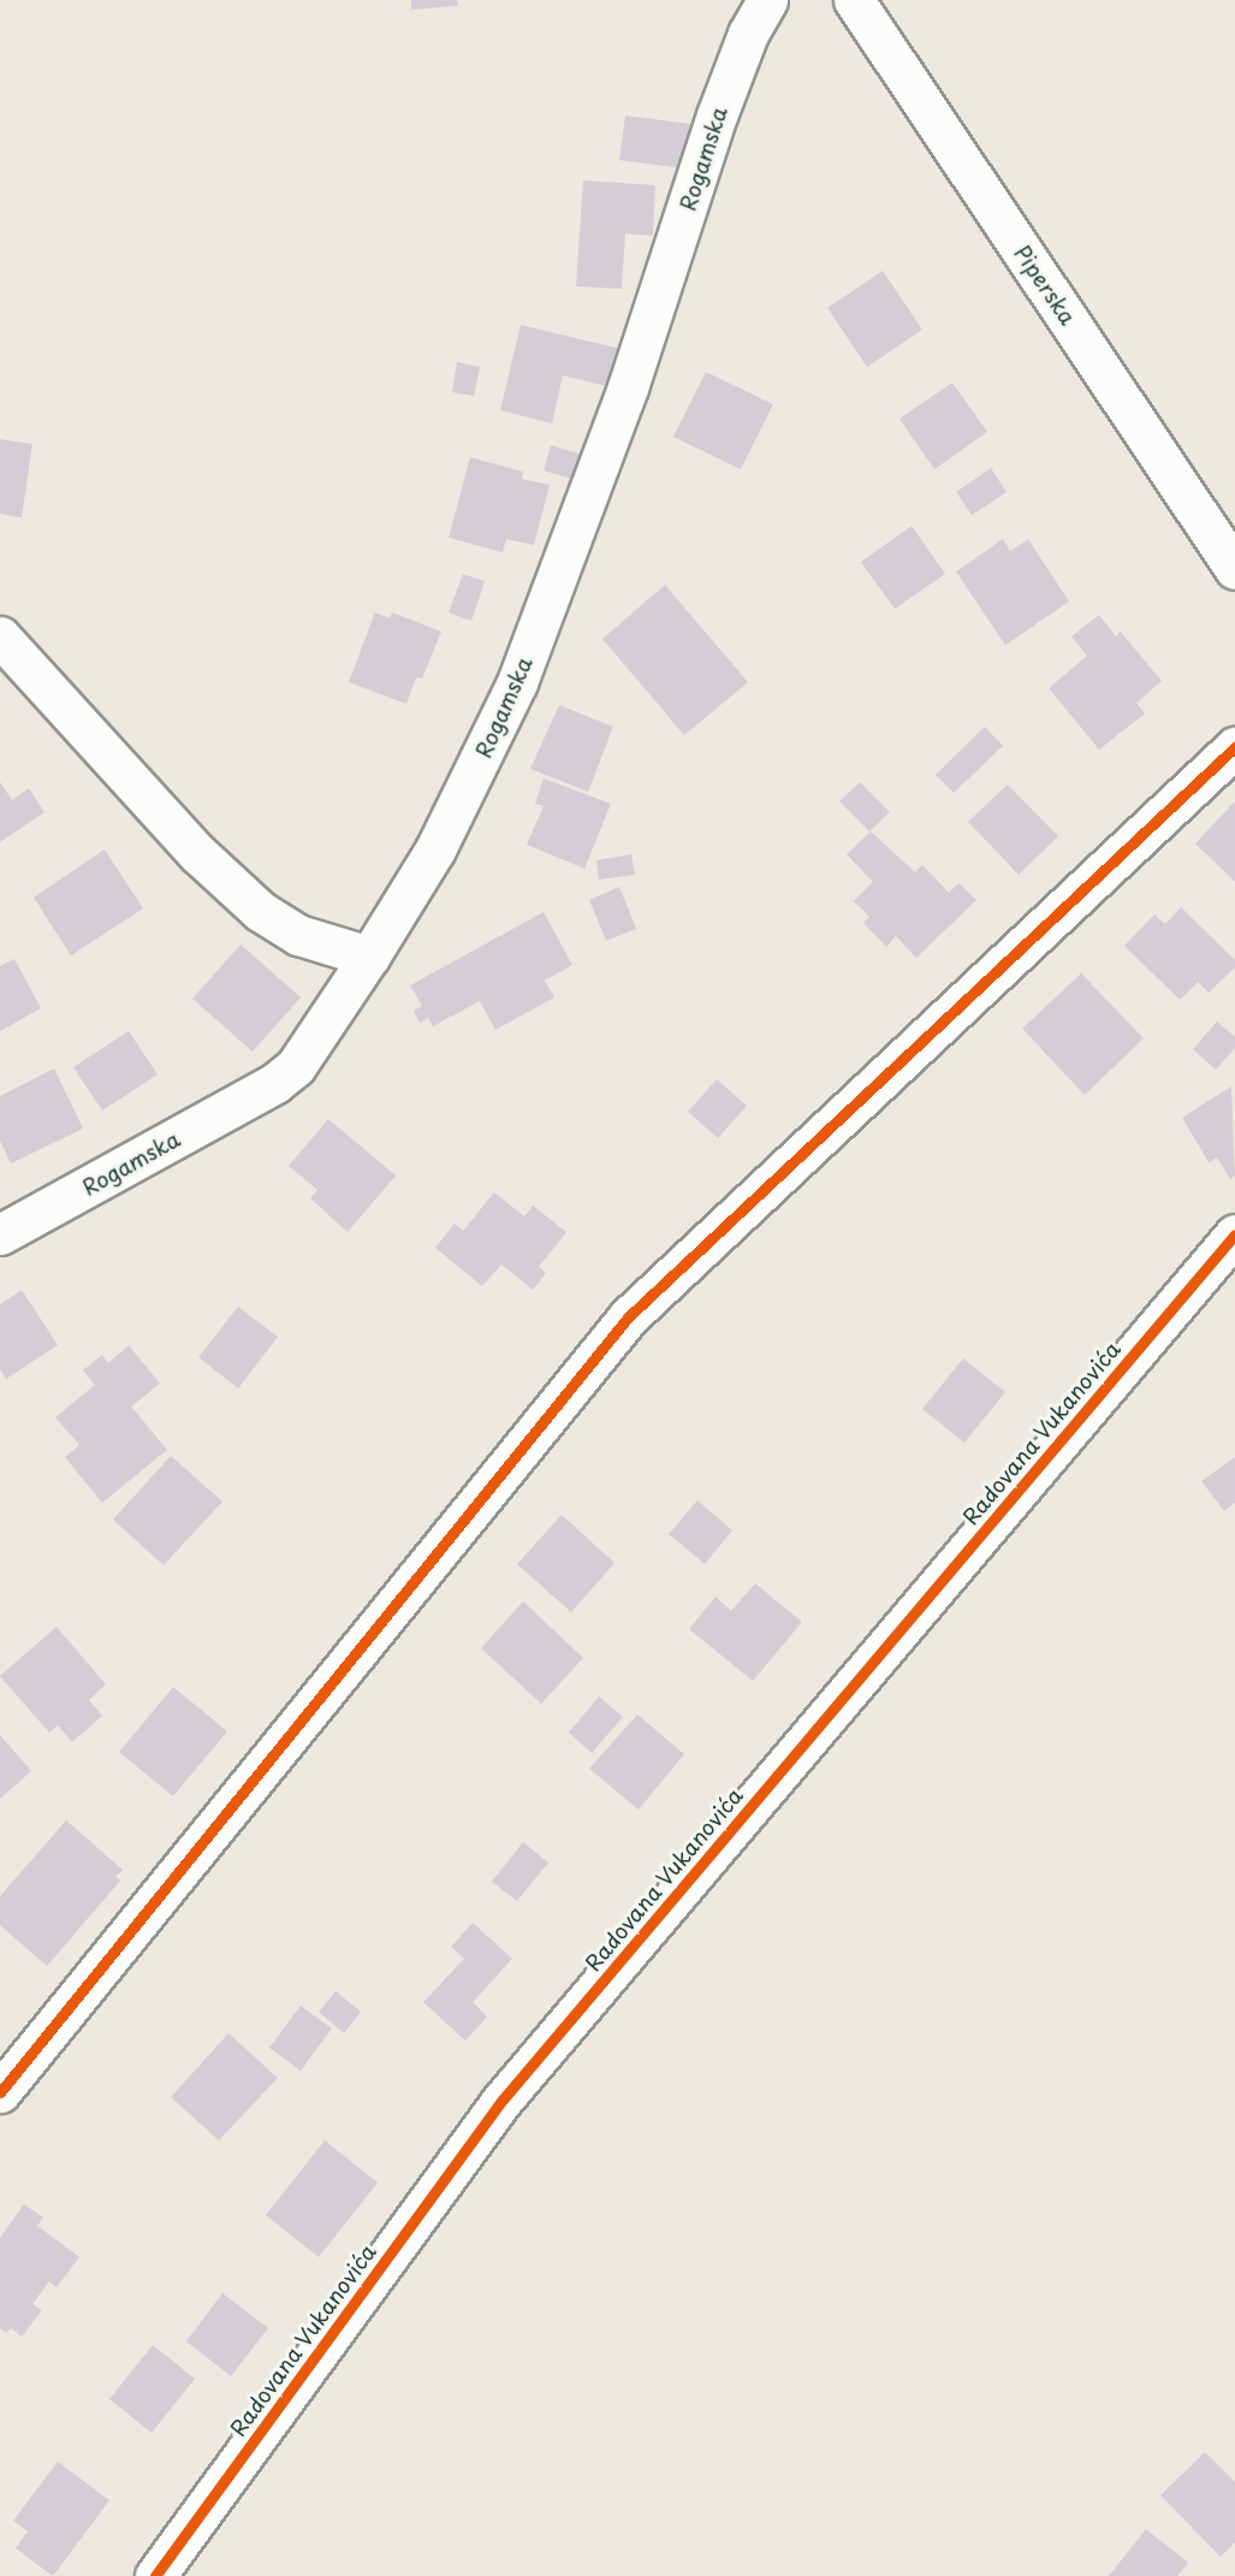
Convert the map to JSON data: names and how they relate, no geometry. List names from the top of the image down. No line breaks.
{"streets":{"street":["Rogamska","Piperska","Radovana Vukanovića"]}}
